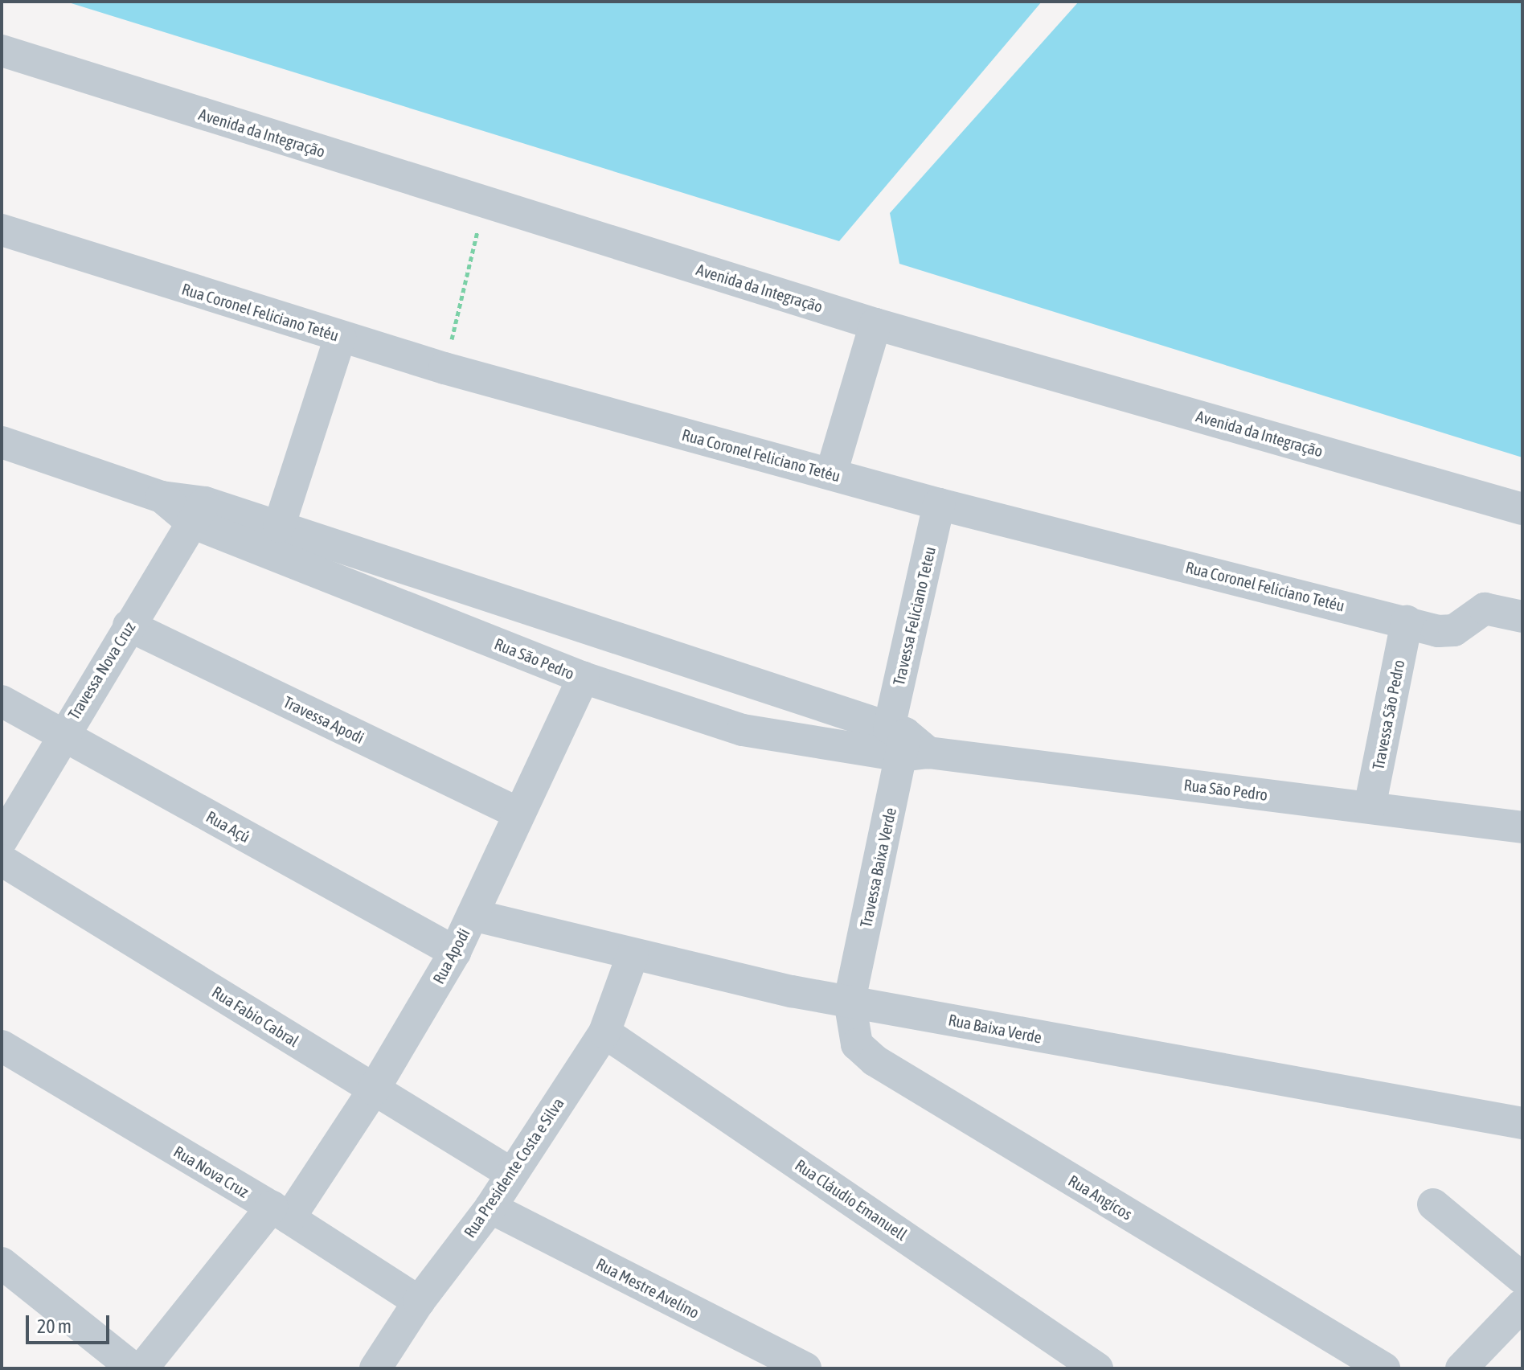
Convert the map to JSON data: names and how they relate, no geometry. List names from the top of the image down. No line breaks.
{"streets":{"street":["Avenida da Integração","Rua Coronel Feliciano Tetéu","Travessa Feliciano Teteu","Rua São Pedro","Travessa Nova Cruz","Travessa São Pedro","Travessa Apodi","Rua Açú","Travessa Baixa Verde","Rua Apodi","Rua Fabio Cabral","Rua Baixa Verde","Rua Presidente Costa e Silva","Rua Nova Cruz","Rua Angícos","Rua Cláudio Emanuell","Rua Mestre Avelino"]},"crossings":[["Rua Coronel Feliciano Tetéu","Travessa Feliciano Teteu"],["Rua Coronel Feliciano Tetéu","Travessa São Pedro"],["Travessa Feliciano Teteu","Rua São Pedro"],["Travessa Feliciano Teteu","Travessa Baixa Verde"],["Rua São Pedro","Travessa Nova Cruz"],["Rua São Pedro","Travessa São Pedro"],["Rua São Pedro","Travessa Baixa Verde"],["Rua São Pedro","Rua Apodi"],["Travessa Nova Cruz","Travessa Apodi"],["Travessa Nova Cruz","Rua Açú"],["Travessa Apodi","Rua Apodi"],["Rua Açú","Rua Apodi"],["Travessa Baixa Verde","Rua Baixa Verde"],["Travessa Baixa Verde","Rua Angícos"],["Rua Apodi","Rua Fabio Cabral"],["Rua Apodi","Rua Baixa Verde"],["Rua Apodi","Rua Nova Cruz"],["Rua Fabio Cabral","Rua Presidente Costa e Silva"],["Rua Baixa Verde","Rua Presidente Costa e Silva"],["Rua Baixa Verde","Rua Angícos"],["Rua Presidente Costa e Silva","Rua Nova Cruz"],["Rua Presidente Costa e Silva","Rua Cláudio Emanuell"],["Rua Presidente Costa e Silva","Rua Mestre Avelino"]],"scale_bar":"20 m"}
